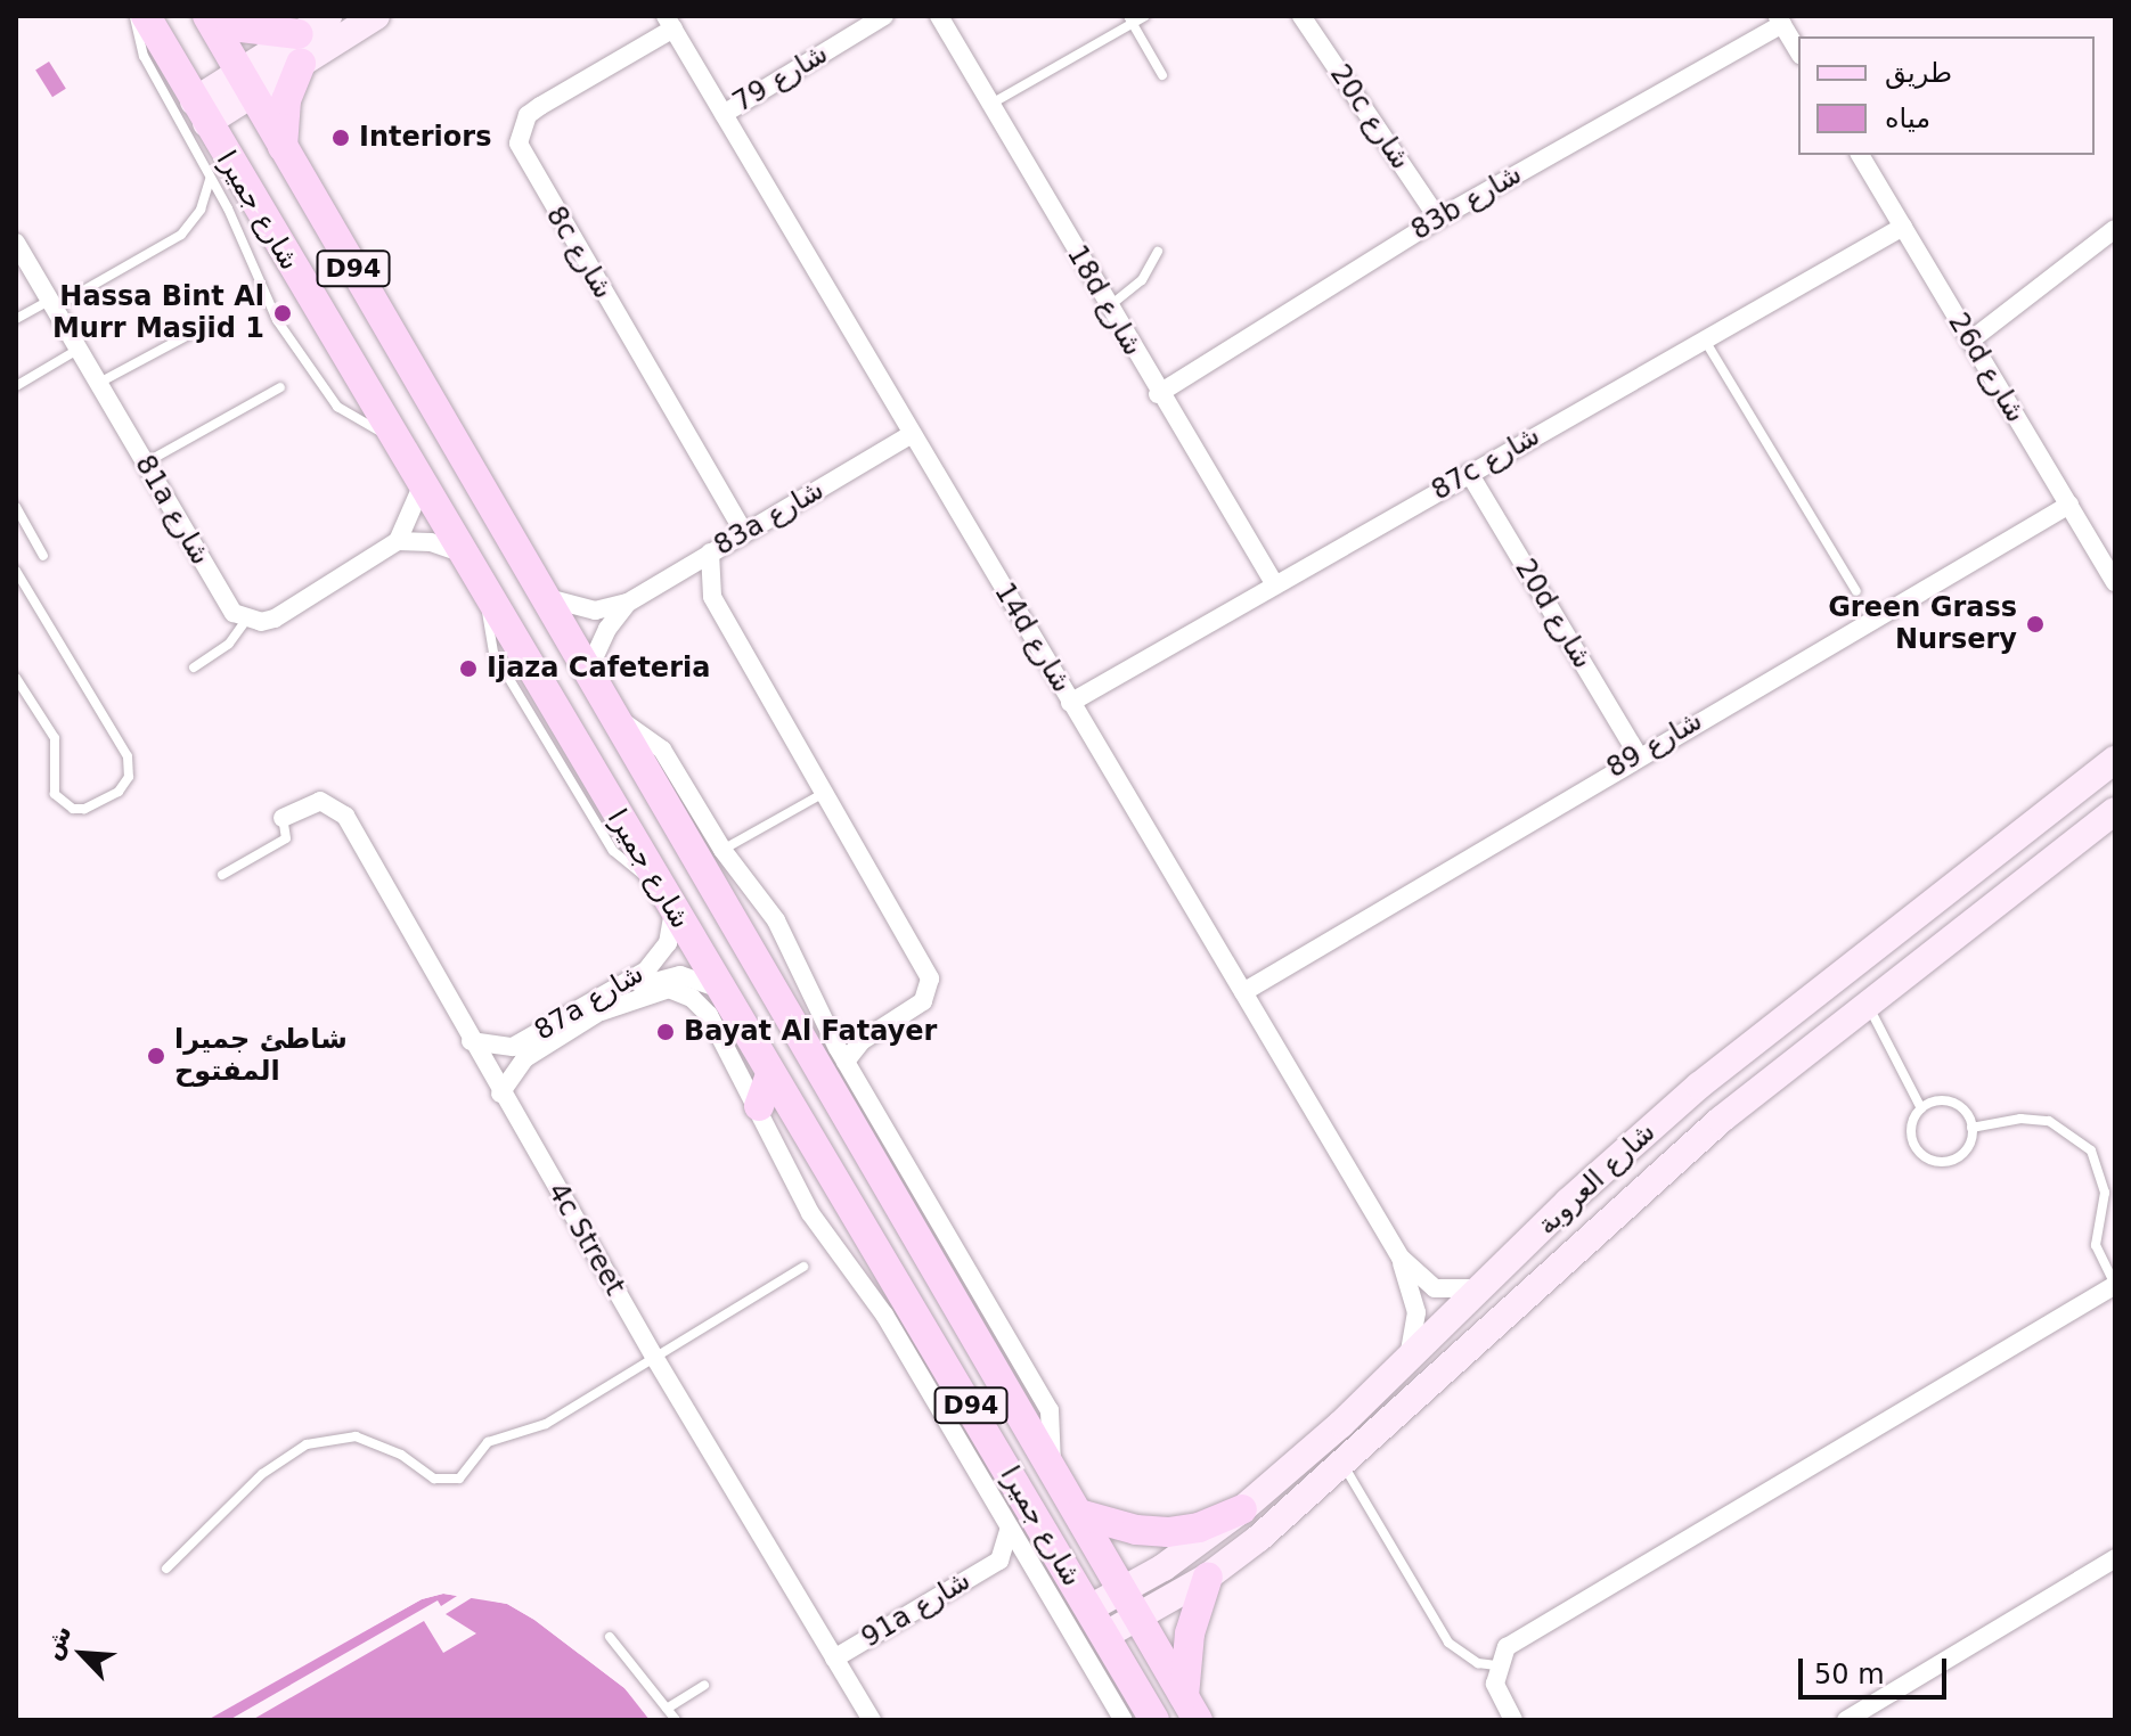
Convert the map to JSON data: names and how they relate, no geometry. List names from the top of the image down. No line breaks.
{"streets":{"main road":["شارع جميرا","D94","شارع العروبة"],"street":["شارع 79","20c شارع","83b شارع","8c شارع","18d شارع","26d شارع","87c شارع","81a شارع","83a شارع","20d شارع","14d شارع","شارع 89","87a شارع","4c Street","91a شارع"]},"crossings":[["شارع 79","14d شارع"],["20c شارع","83b شارع"],["83b شارع","18d شارع"],["شارع جميرا","83a شارع"],["شارع جميرا","87a شارع"],["شارع جميرا","شارع العروبة"],["8c شارع","83a شارع"],["8c شارع","14d شارع"],["18d شارع","87c شارع"],["26d شارع","87c شارع"],["26d شارع","شارع 89"],["87c شارع","20d شارع"],["87c شارع","14d شارع"],["83a شارع","14d شارع"],["20d شارع","شارع 89"],["14d شارع","شارع 89"],["14d شارع","شارع العروبة"],["87a شارع","4c Street"],["4c Street","91a شارع"]],"places":["Interiors","Hassa Bint Al Murr Masjid 1","Green Grass Nursery","Ijaza Cafeteria","Bayat Al Fatayer","شاطئ جميرا المفتوح"],"legend":["طريق","مياه"],"scale_bar":"50 m","north":"top left"}
